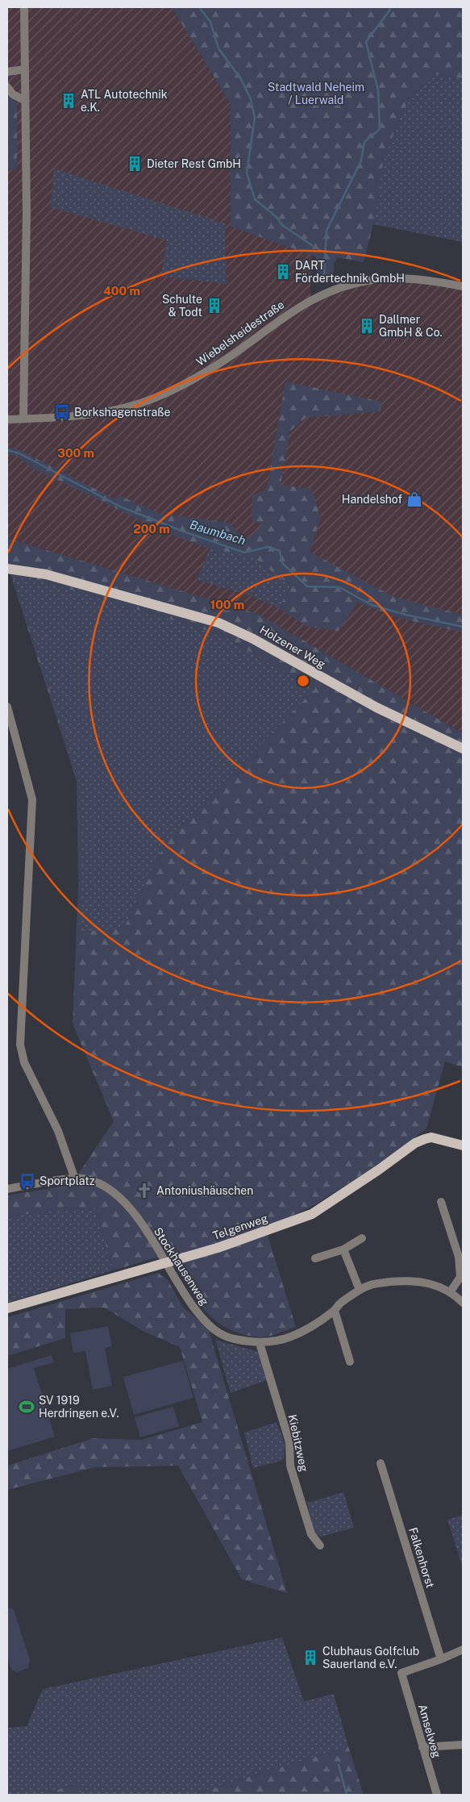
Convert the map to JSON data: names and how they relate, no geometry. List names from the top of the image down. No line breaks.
{"streets":{"main road":["Holzener Weg","Telgenweg"],"street":["Wiebelsheidestraße","Stockhausenweg","Kiebitzweg","Falkenhorst","Amselweg"]},"crossings":[["Telgenweg","Stockhausenweg"],["Stockhausenweg","Kiebitzweg"],["Falkenhorst","Amselweg"]],"water":["Baumbach"],"parks":["Stadtwald Neheim / Luerwald"],"places":{"building":["ATL Autotechnik e.K.","Dieter Rest GmbH","DART Fördertechnik GmbH","Schulte & Todt","Dallmer GmbH & Co.","Clubhaus Golfclub Sauerland e.V."],"bus stop":["Borkshagenstraße","Sportplatz"],"shop":["Handelshof"],"church":["Antoniushäuschen"],"sports":["SV 1919 Herdringen e.V."]},"rings":["400 m","300 m","200 m","100 m"]}
